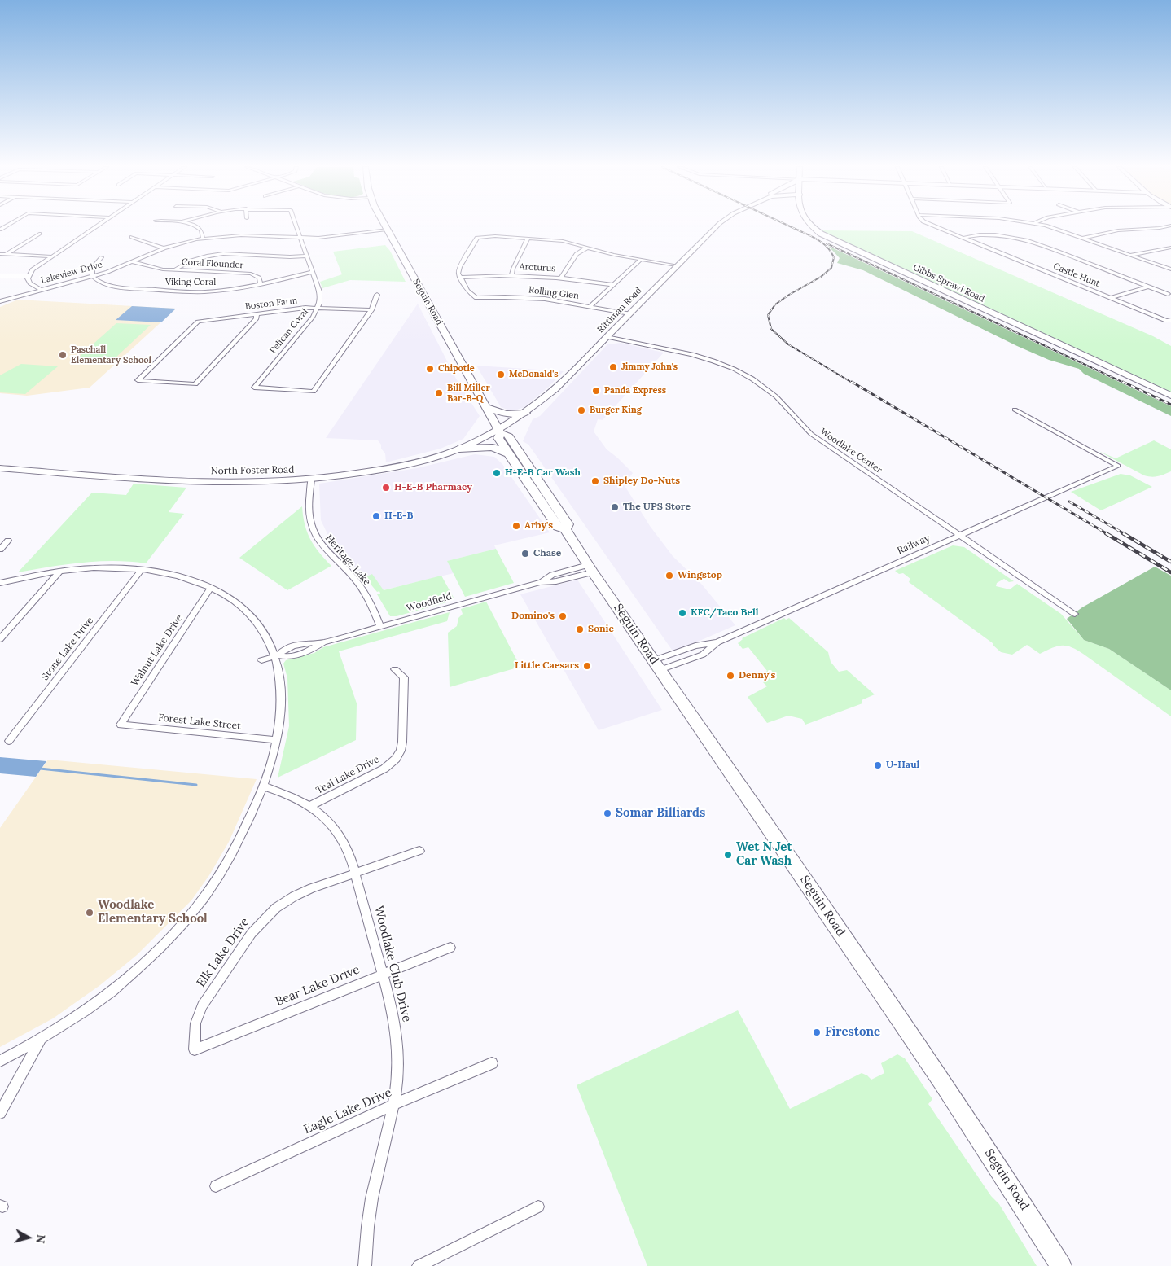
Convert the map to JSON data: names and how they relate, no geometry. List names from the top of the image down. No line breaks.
{"streets":{"main road":["Gibbs Sprawl Road","Seguin Road","Rittiman Road","North Foster Road"],"street":["Coral Flounder","Arcturus","Lakeview Drive","Castle Hunt","Viking Coral","Rolling Glen","Boston Farm","Pelican Coral","Woodlake Center","Railway","Heritage Lake","Woodfield","Stone Lake Drive","Walnut Lake Drive","Forest Lake Street","Teal Lake Drive","Elk Lake Drive","Woodlake Club Drive","Bear Lake Drive","Eagle Lake Drive"]},"crossings":[["Coral Flounder","Lakeview Drive"],["Coral Flounder","Viking Coral"],["Arcturus","Rolling Glen"],["Lakeview Drive","Viking Coral"],["Lakeview Drive","Seguin Road"],["Lakeview Drive","Pelican Coral"],["Viking Coral","Pelican Coral"],["Rolling Glen","Rittiman Road"],["Seguin Road","Rittiman Road"],["Seguin Road","North Foster Road"],["Seguin Road","Railway"],["Seguin Road","Woodfield"],["Boston Farm","Pelican Coral"],["Rittiman Road","Woodlake Center"],["Rittiman Road","North Foster Road"],["Woodlake Center","Railway"],["North Foster Road","Heritage Lake"],["Heritage Lake","Woodfield"],["Walnut Lake Drive","Forest Lake Street"],["Teal Lake Drive","Woodlake Club Drive"],["Elk Lake Drive","Woodlake Club Drive"],["Elk Lake Drive","Bear Lake Drive"],["Woodlake Club Drive","Bear Lake Drive"],["Woodlake Club Drive","Eagle Lake Drive"]],"places":["Paschall Elementary School","Jimmy John's","Chipotle","McDonald's","Panda Express","Bill Miller Bar-B-Q","Burger King","H-E-B Car Wash","Shipley Do-Nuts","H-E-B Pharmacy","The UPS Store","H-E-B","Arby's","Chase","Wingstop","KFC/Taco Bell","Domino's","Sonic","Little Caesars","Denny's","U-Haul","Somar Billiards","Wet N Jet Car Wash","Woodlake Elementary School","Firestone"],"north":"right"}
